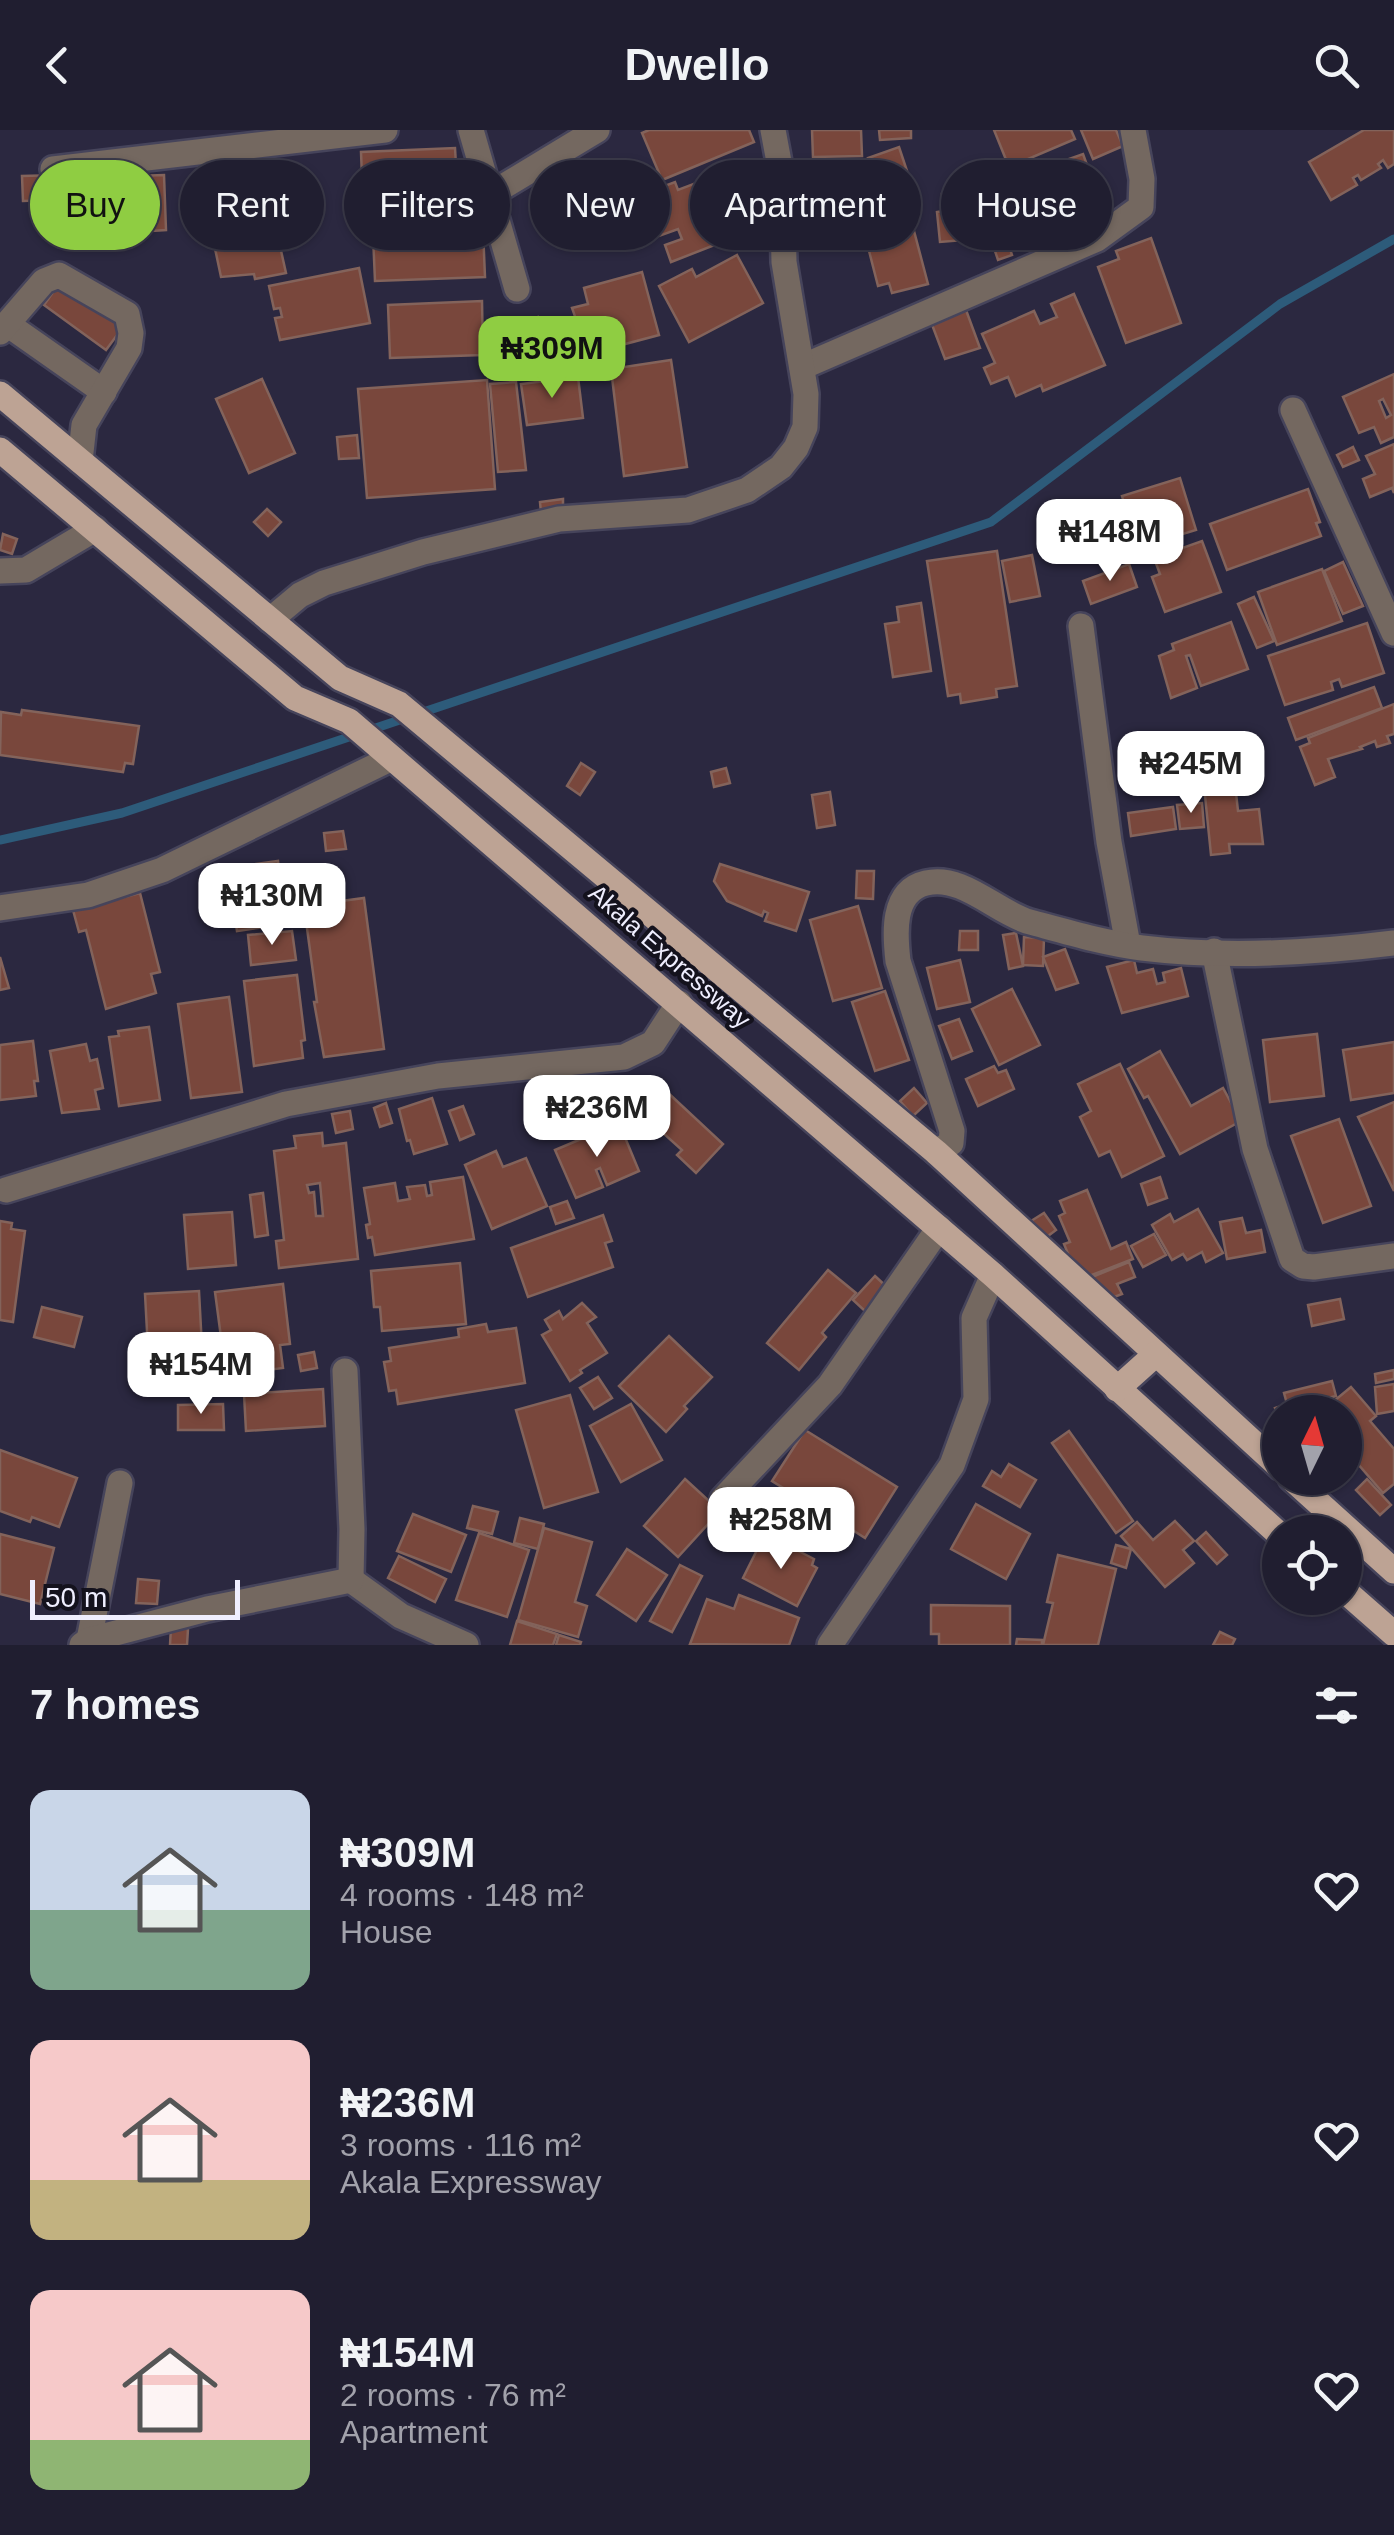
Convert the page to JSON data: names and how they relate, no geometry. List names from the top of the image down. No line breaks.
{"streets":{"main road":["Akala Expressway"]},"scale_bar":"50 m","north":"top","page":{"header":"Dwello","chip":["Buy","Rent","Filters","New","Apartment","House"],"price":["₦309M","₦148M","₦245M","₦130M","₦236M","₦154M","₦258M"],"scale":"50 m","heading":"7 homes","list":[{"name":"₦309M","note":"4 rooms · 148 m² · House"},{"name":"₦236M","note":"3 rooms · 116 m² · Akala Expressway"},{"name":"₦154M","note":"2 rooms · 76 m² · Apartment"}]}}
